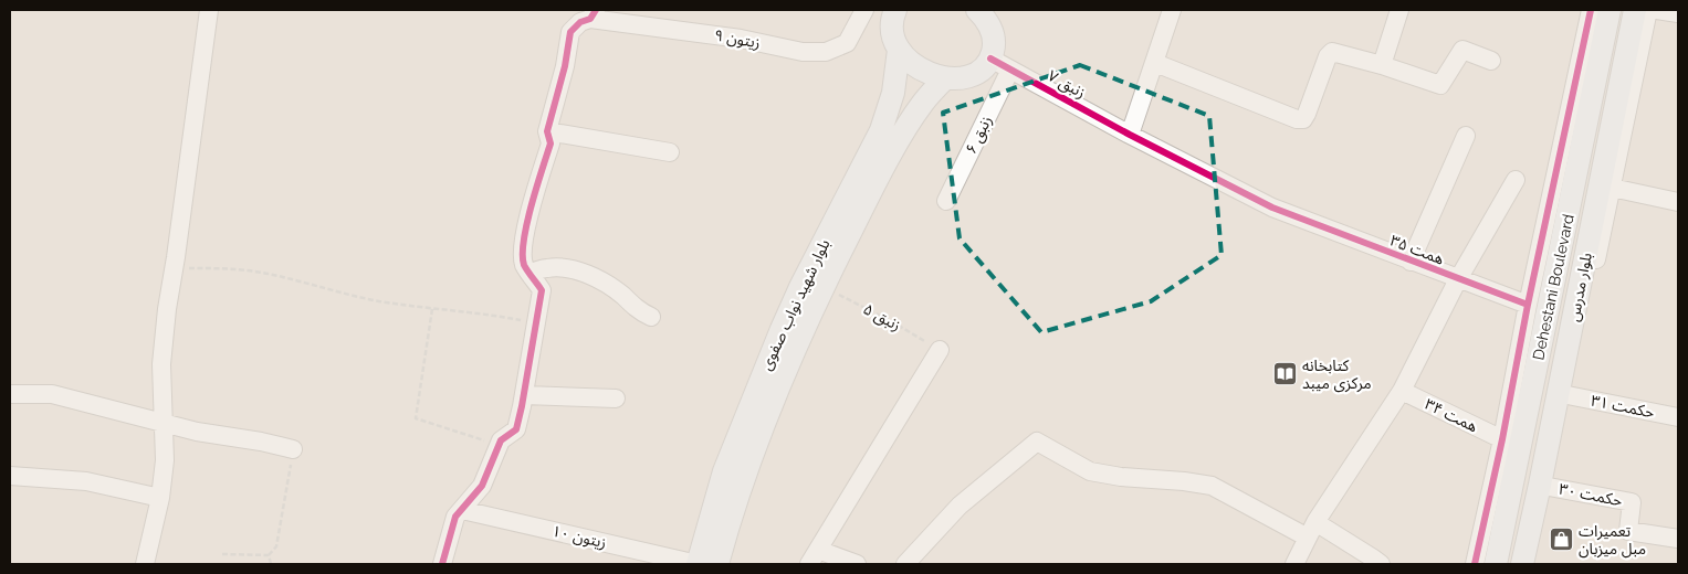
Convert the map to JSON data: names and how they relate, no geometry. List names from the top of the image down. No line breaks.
{"streets":{"main road":["Dehestani Boulevard","بلوار مدرس","بلوار شهید نواب صفوی"],"street":["زیتون ۹","زنبق ۷","زنبق ۶","همت ۳۵","حکمت ۳۱","همت ۳۴","حکمت ۳۰","زیتون ۱۰"],"path":["زنبق ۵"]},"crossings":[["زنبق ۷","زنبق ۶"],["زنبق ۷","همت ۳۵"],["بلوار شهید نواب صفوی","زنبق ۵"],["بلوار شهید نواب صفوی","زیتون ۱۰"]],"places":{"library":["کتابخانه مرکزی میبد"],"shop":["تعمیرات مبل میزبان"]}}
